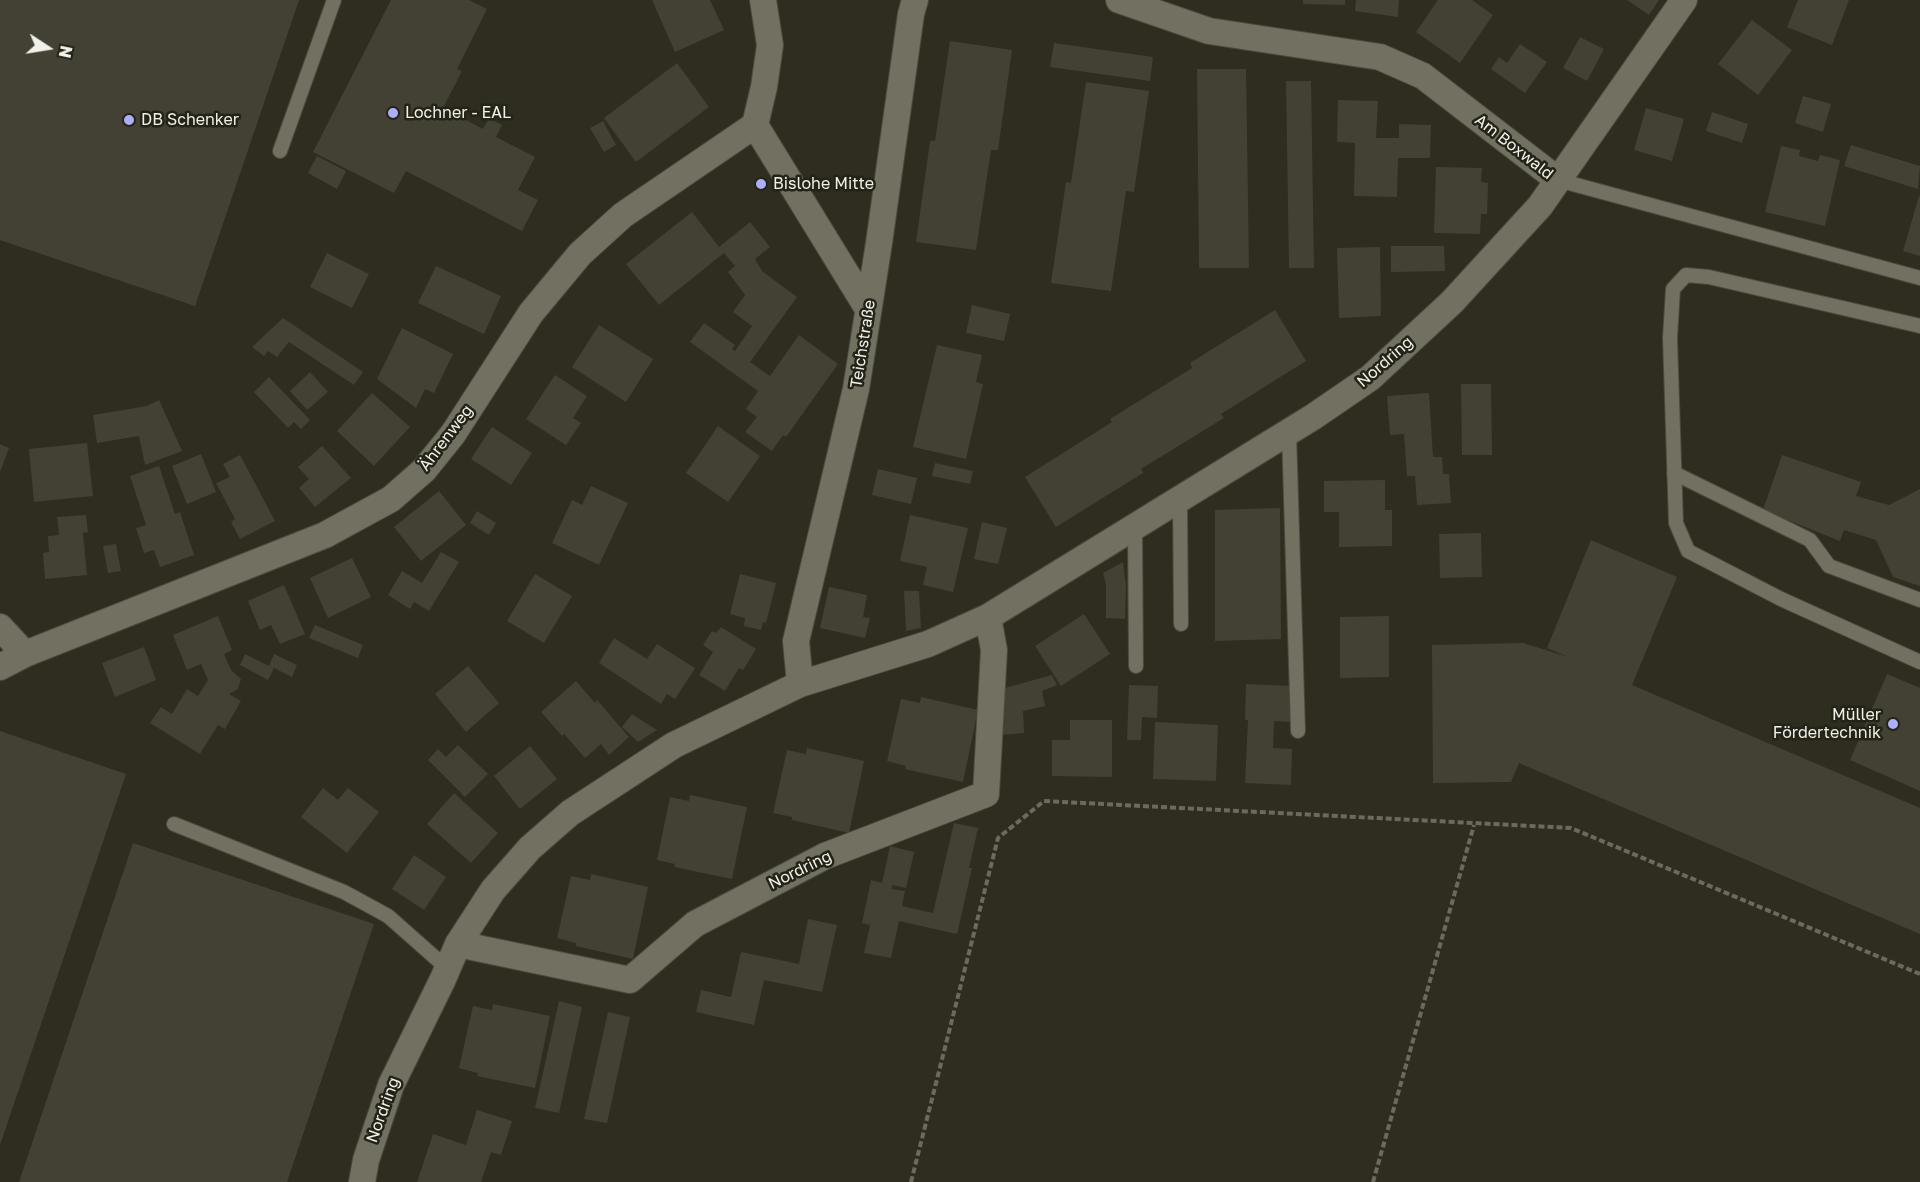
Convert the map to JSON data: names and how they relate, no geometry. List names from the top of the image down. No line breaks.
{"streets":{"street":["Am Boxwald","Teichstraße","Nordring","Ährenweg"]},"crossings":[["Am Boxwald","Nordring"],["Teichstraße","Nordring"]],"places":["Lochner - EAL","DB Schenker","Bislohe Mitte","Müller Fördertechnik"],"north":"right"}
